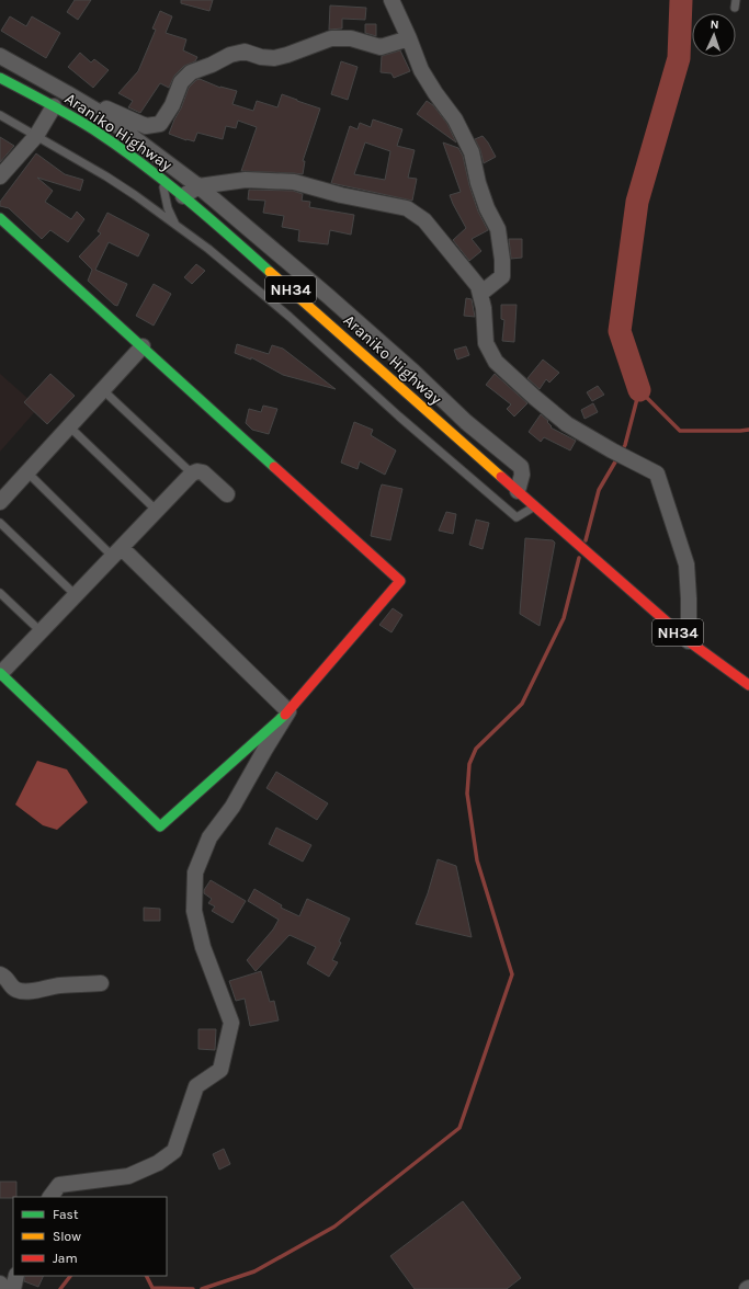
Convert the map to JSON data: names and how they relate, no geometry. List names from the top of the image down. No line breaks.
{"streets":{"main road":["Araniko Highway","NH34"]},"legend":["Fast","Slow","Jam"],"north":"top"}
